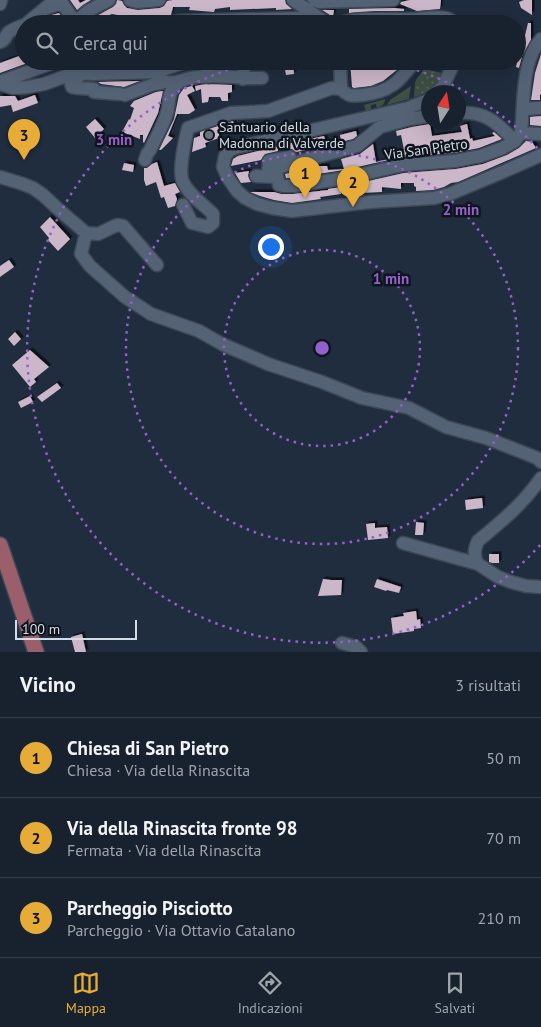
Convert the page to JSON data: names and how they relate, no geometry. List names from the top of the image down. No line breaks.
{"streets":{"street":["Via San Pietro"]},"places":["Santuario della Madonna di Valverde"],"scale_bar":"100 m","north":"top","page":{"search":"Cerca qui","pins":["3","1","2"],"scale":"100 m","heading":["Vicino","3 risultati"],"list":[{"mark":"1","name":"Chiesa di San Pietro","note":"Chiesa · Via della Rinascita","value":"50 m"},{"mark":"2","name":"Via della Rinascita fronte 98","note":"Fermata · Via della Rinascita","value":"70 m"},{"mark":"3","name":"Parcheggio Pisciotto","note":"Parcheggio · Via Ottavio Catalano","value":"210 m"}],"nav":["Mappa","Indicazioni","Salvati"]},"rings":["3 min","2 min","1 min"]}
